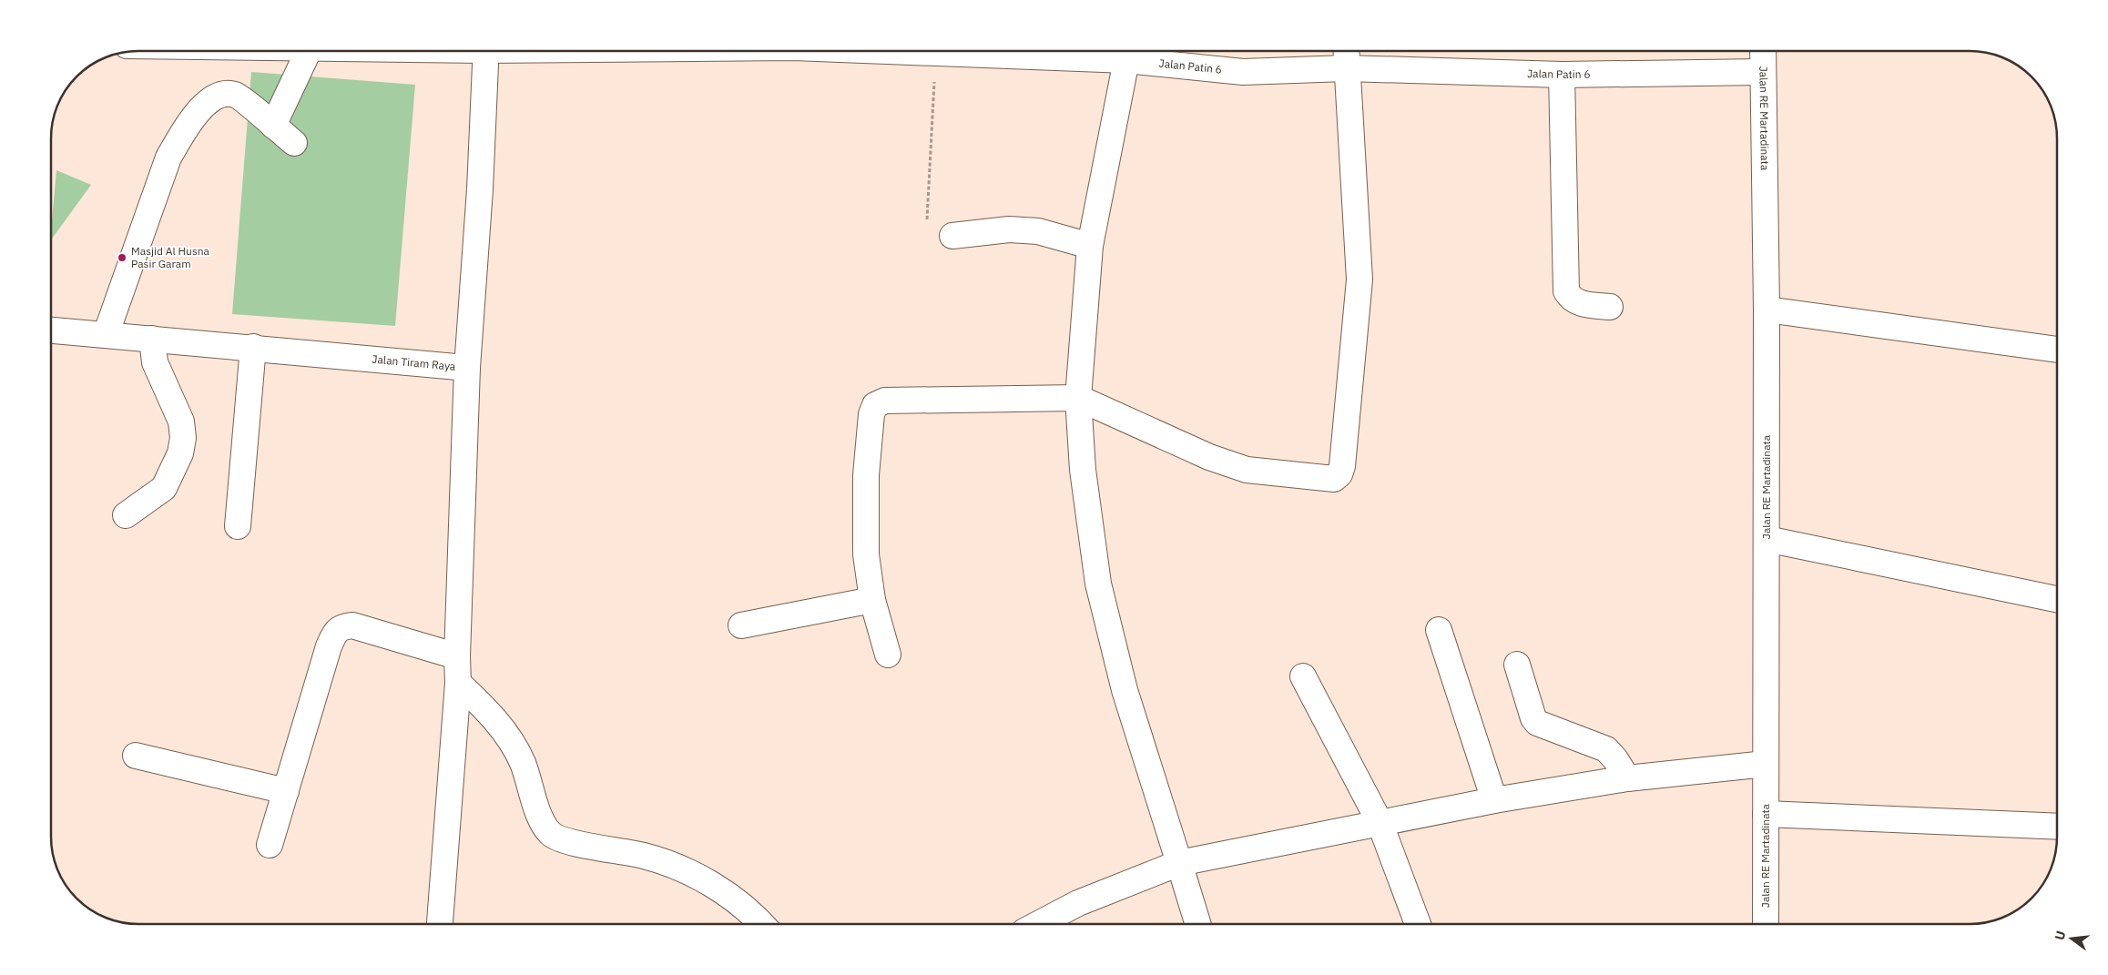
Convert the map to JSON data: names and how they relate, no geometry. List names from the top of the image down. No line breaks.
{"streets":{"street":["Jalan Patin 6","Jalan RE Martadinata","Jalan Tiram Raya"]},"crossings":[["Jalan Patin 6","Jalan RE Martadinata"]],"places":["Masjid Al Husna Pasir Garam"],"north":"left"}
